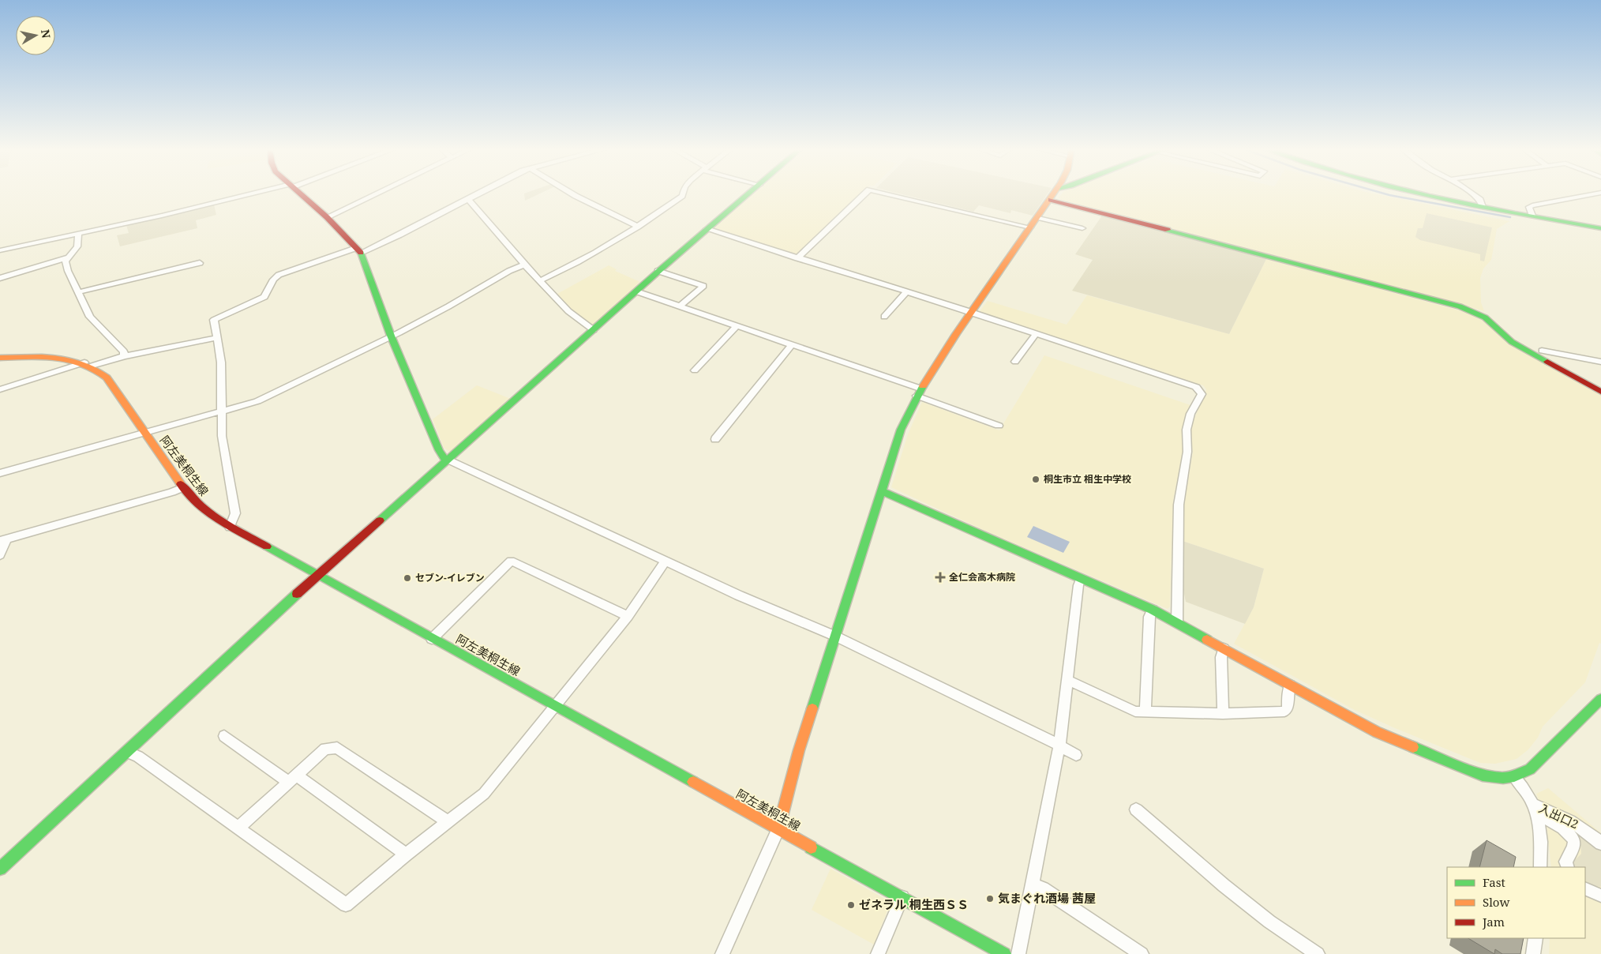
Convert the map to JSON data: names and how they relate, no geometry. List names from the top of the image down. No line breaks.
{"streets":{"street":["阿左美桐生線","入出口2"]},"places":{"other":["桐生市立 相生中学校","セブン-イレブン","気まぐれ酒場 茜屋","ゼネラル 桐生西ＳＳ"],"health":["全仁会高木病院"]},"legend":["Fast","Slow","Jam"],"north":"right"}
